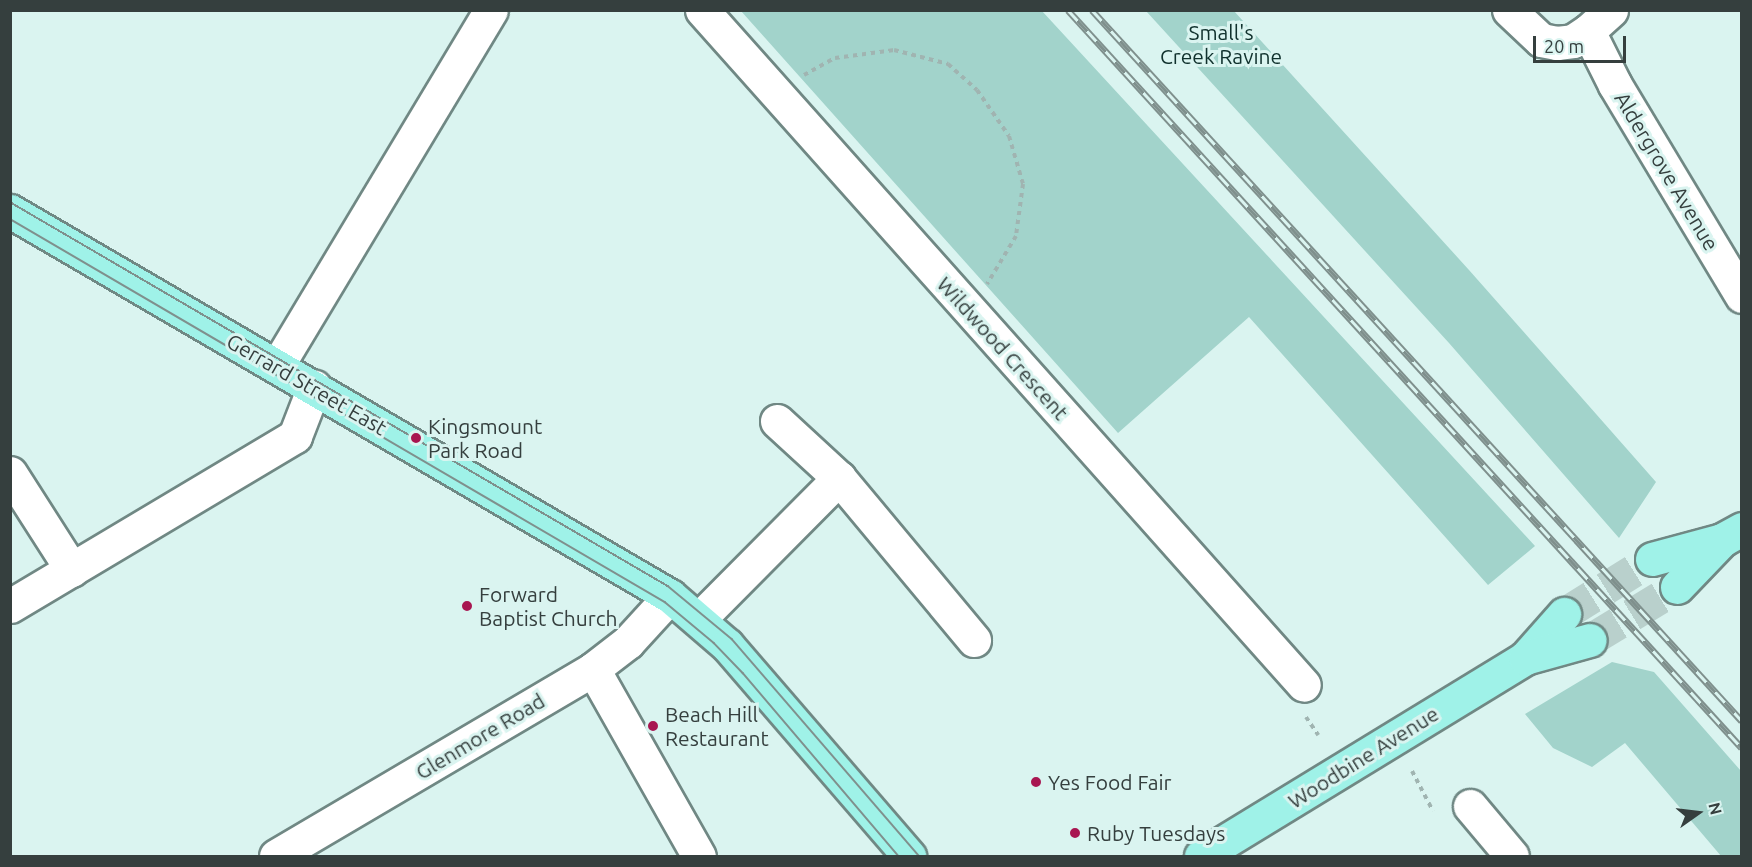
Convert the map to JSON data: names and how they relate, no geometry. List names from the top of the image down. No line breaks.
{"streets":{"main road":["Gerrard Street East","Woodbine Avenue"],"street":["Aldergrove Avenue","Wildwood Crescent","Glenmore Road"]},"crossings":[["Gerrard Street East","Glenmore Road"]],"parks":["Small's Creek Ravine"],"places":["Kingsmount Park Road","Forward Baptist Church","Beach Hill Restaurant","Yes Food Fair","Ruby Tuesdays"],"scale_bar":"20 m","north":"right"}
